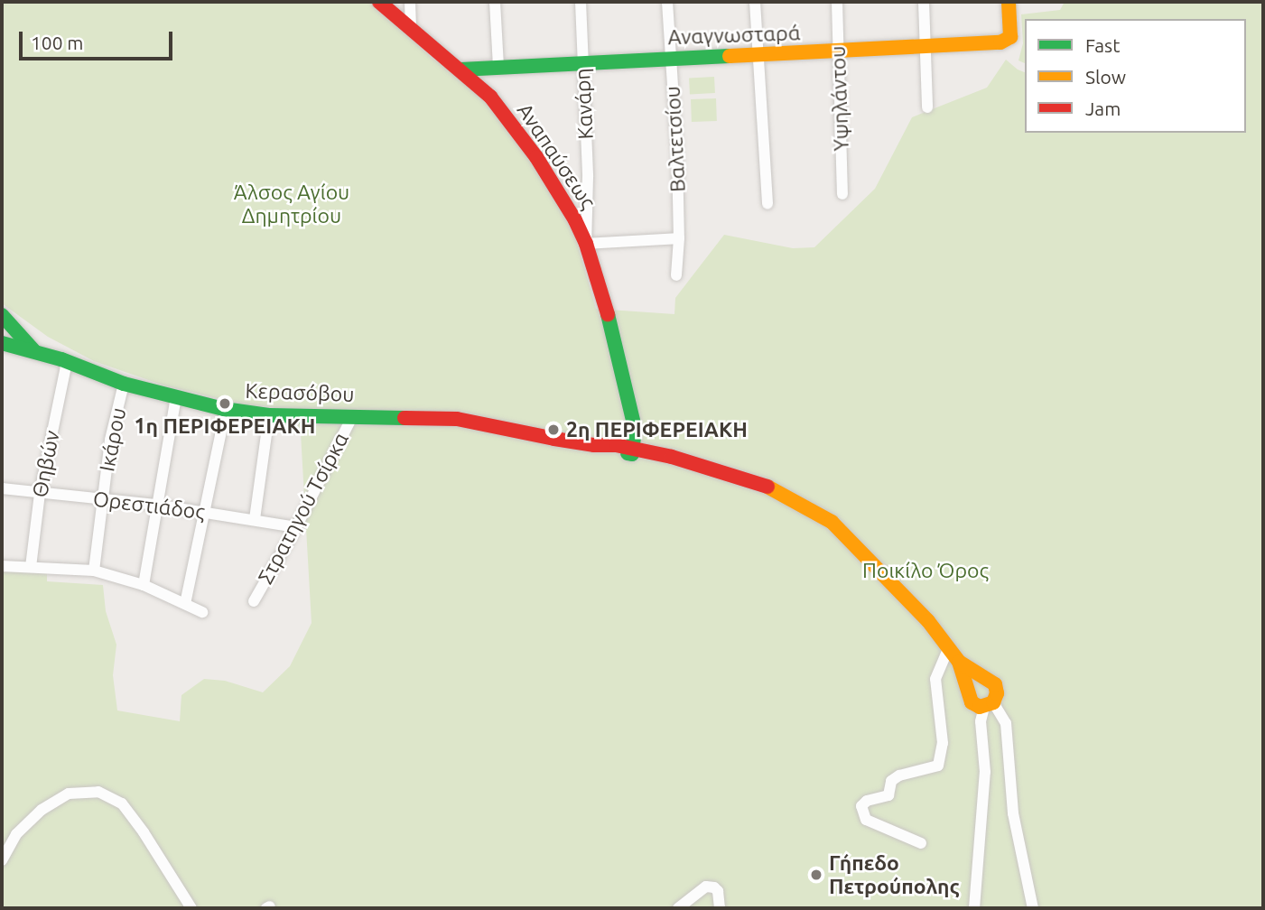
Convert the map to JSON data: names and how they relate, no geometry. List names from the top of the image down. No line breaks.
{"streets":{"street":["Αναγνωσταρά","Υψηλάντου","Κανάρη","Βαλτετσίου","Αναπαύσεως","Κερασόβου","Ικάρου","Θηβών","Ορεστιάδος","Στρατηγού Τσίρκα"]},"crossings":[["Αναγνωσταρά","Υψηλάντου"],["Αναγνωσταρά","Κανάρη"],["Αναγνωσταρά","Βαλτετσίου"],["Αναγνωσταρά","Αναπαύσεως"],["Κανάρη","Αναπαύσεως"],["Αναπαύσεως","Κερασόβου"],["Κερασόβου","Ικάρου"],["Κερασόβου","Θηβών"],["Κερασόβου","Στρατηγού Τσίρκα"],["Ικάρου","Ορεστιάδος"],["Θηβών","Ορεστιάδος"],["Ορεστιάδος","Στρατηγού Τσίρκα"]],"parks":["Άλσος Αγίου Δημητρίου","Ποικίλο Όρος"],"places":["1η ΠΕΡΙΦΕΡΕΙΑΚΗ","2η ΠΕΡΙΦΕΡΕΙΑΚΗ","Γήπεδο Πετρούπολης"],"legend":["Fast","Slow","Jam"],"scale_bar":"100 m"}
